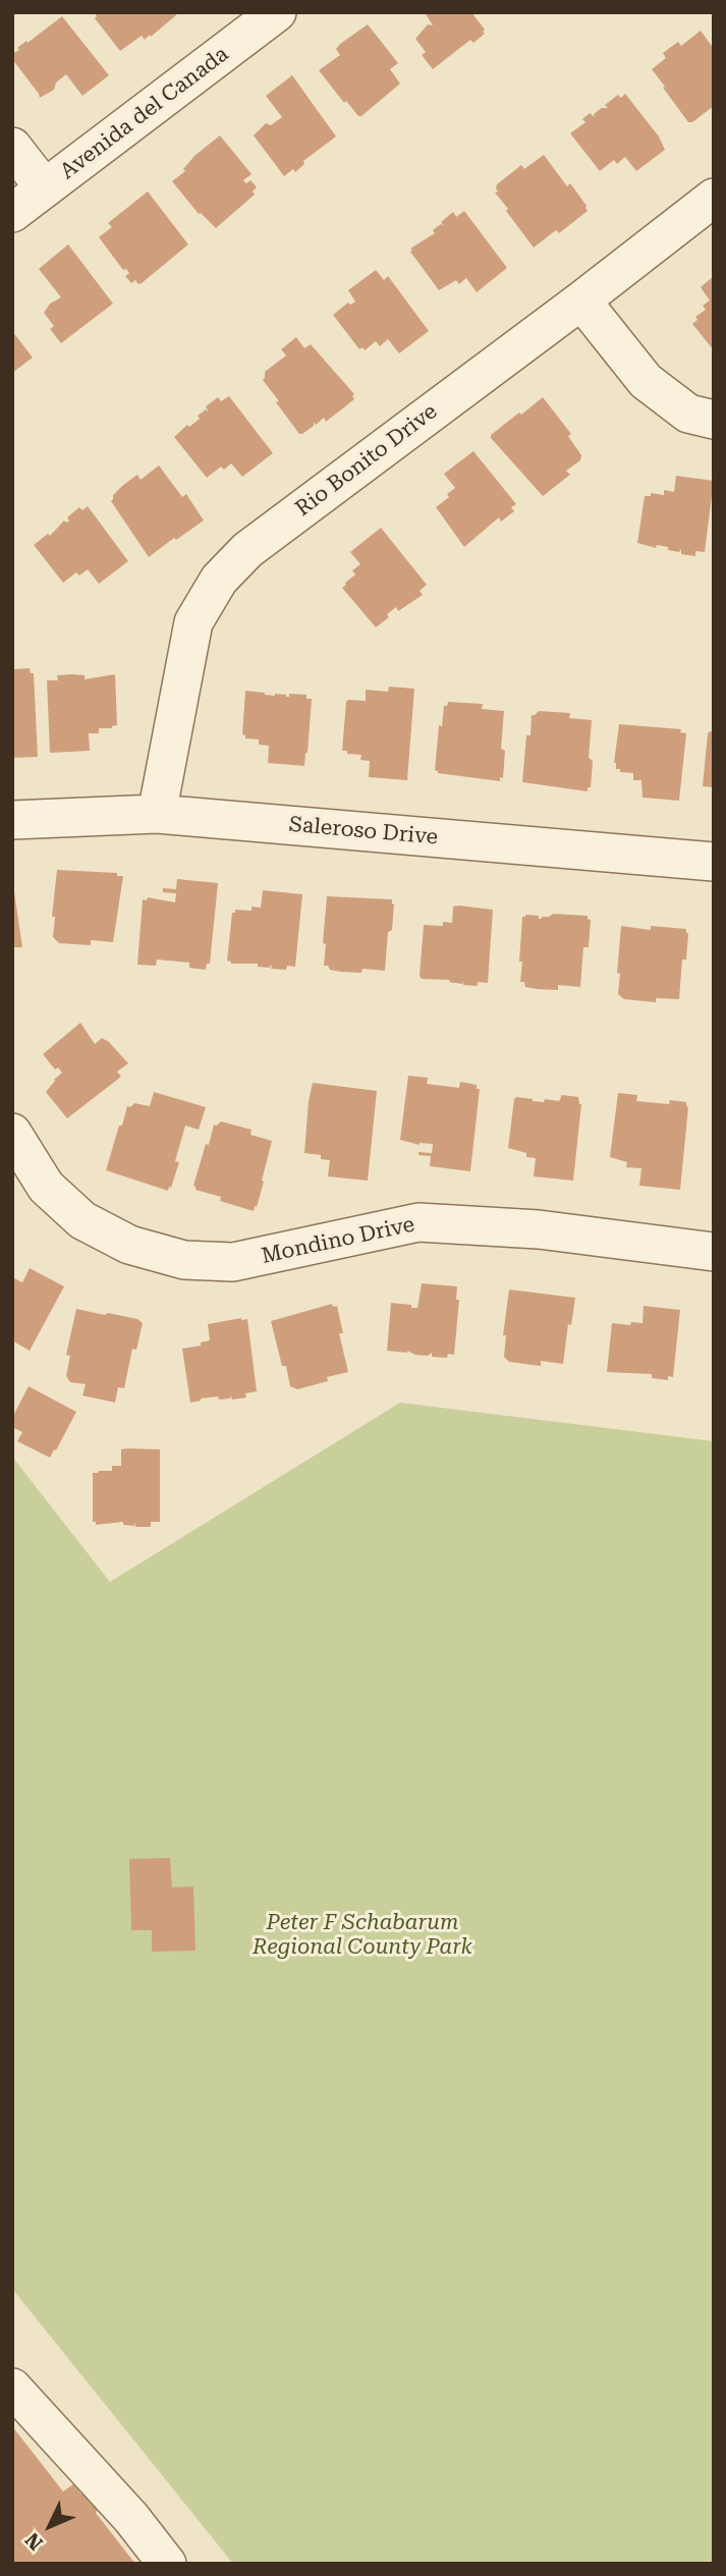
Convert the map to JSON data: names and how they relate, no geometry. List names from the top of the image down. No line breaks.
{"streets":{"street":["Avenida del Canada","Rio Bonito Drive","Saleroso Drive","Mondino Drive"]},"crossings":[["Rio Bonito Drive","Saleroso Drive"]],"parks":["Peter F Schabarum Regional County Park"],"north":"bottom left"}
